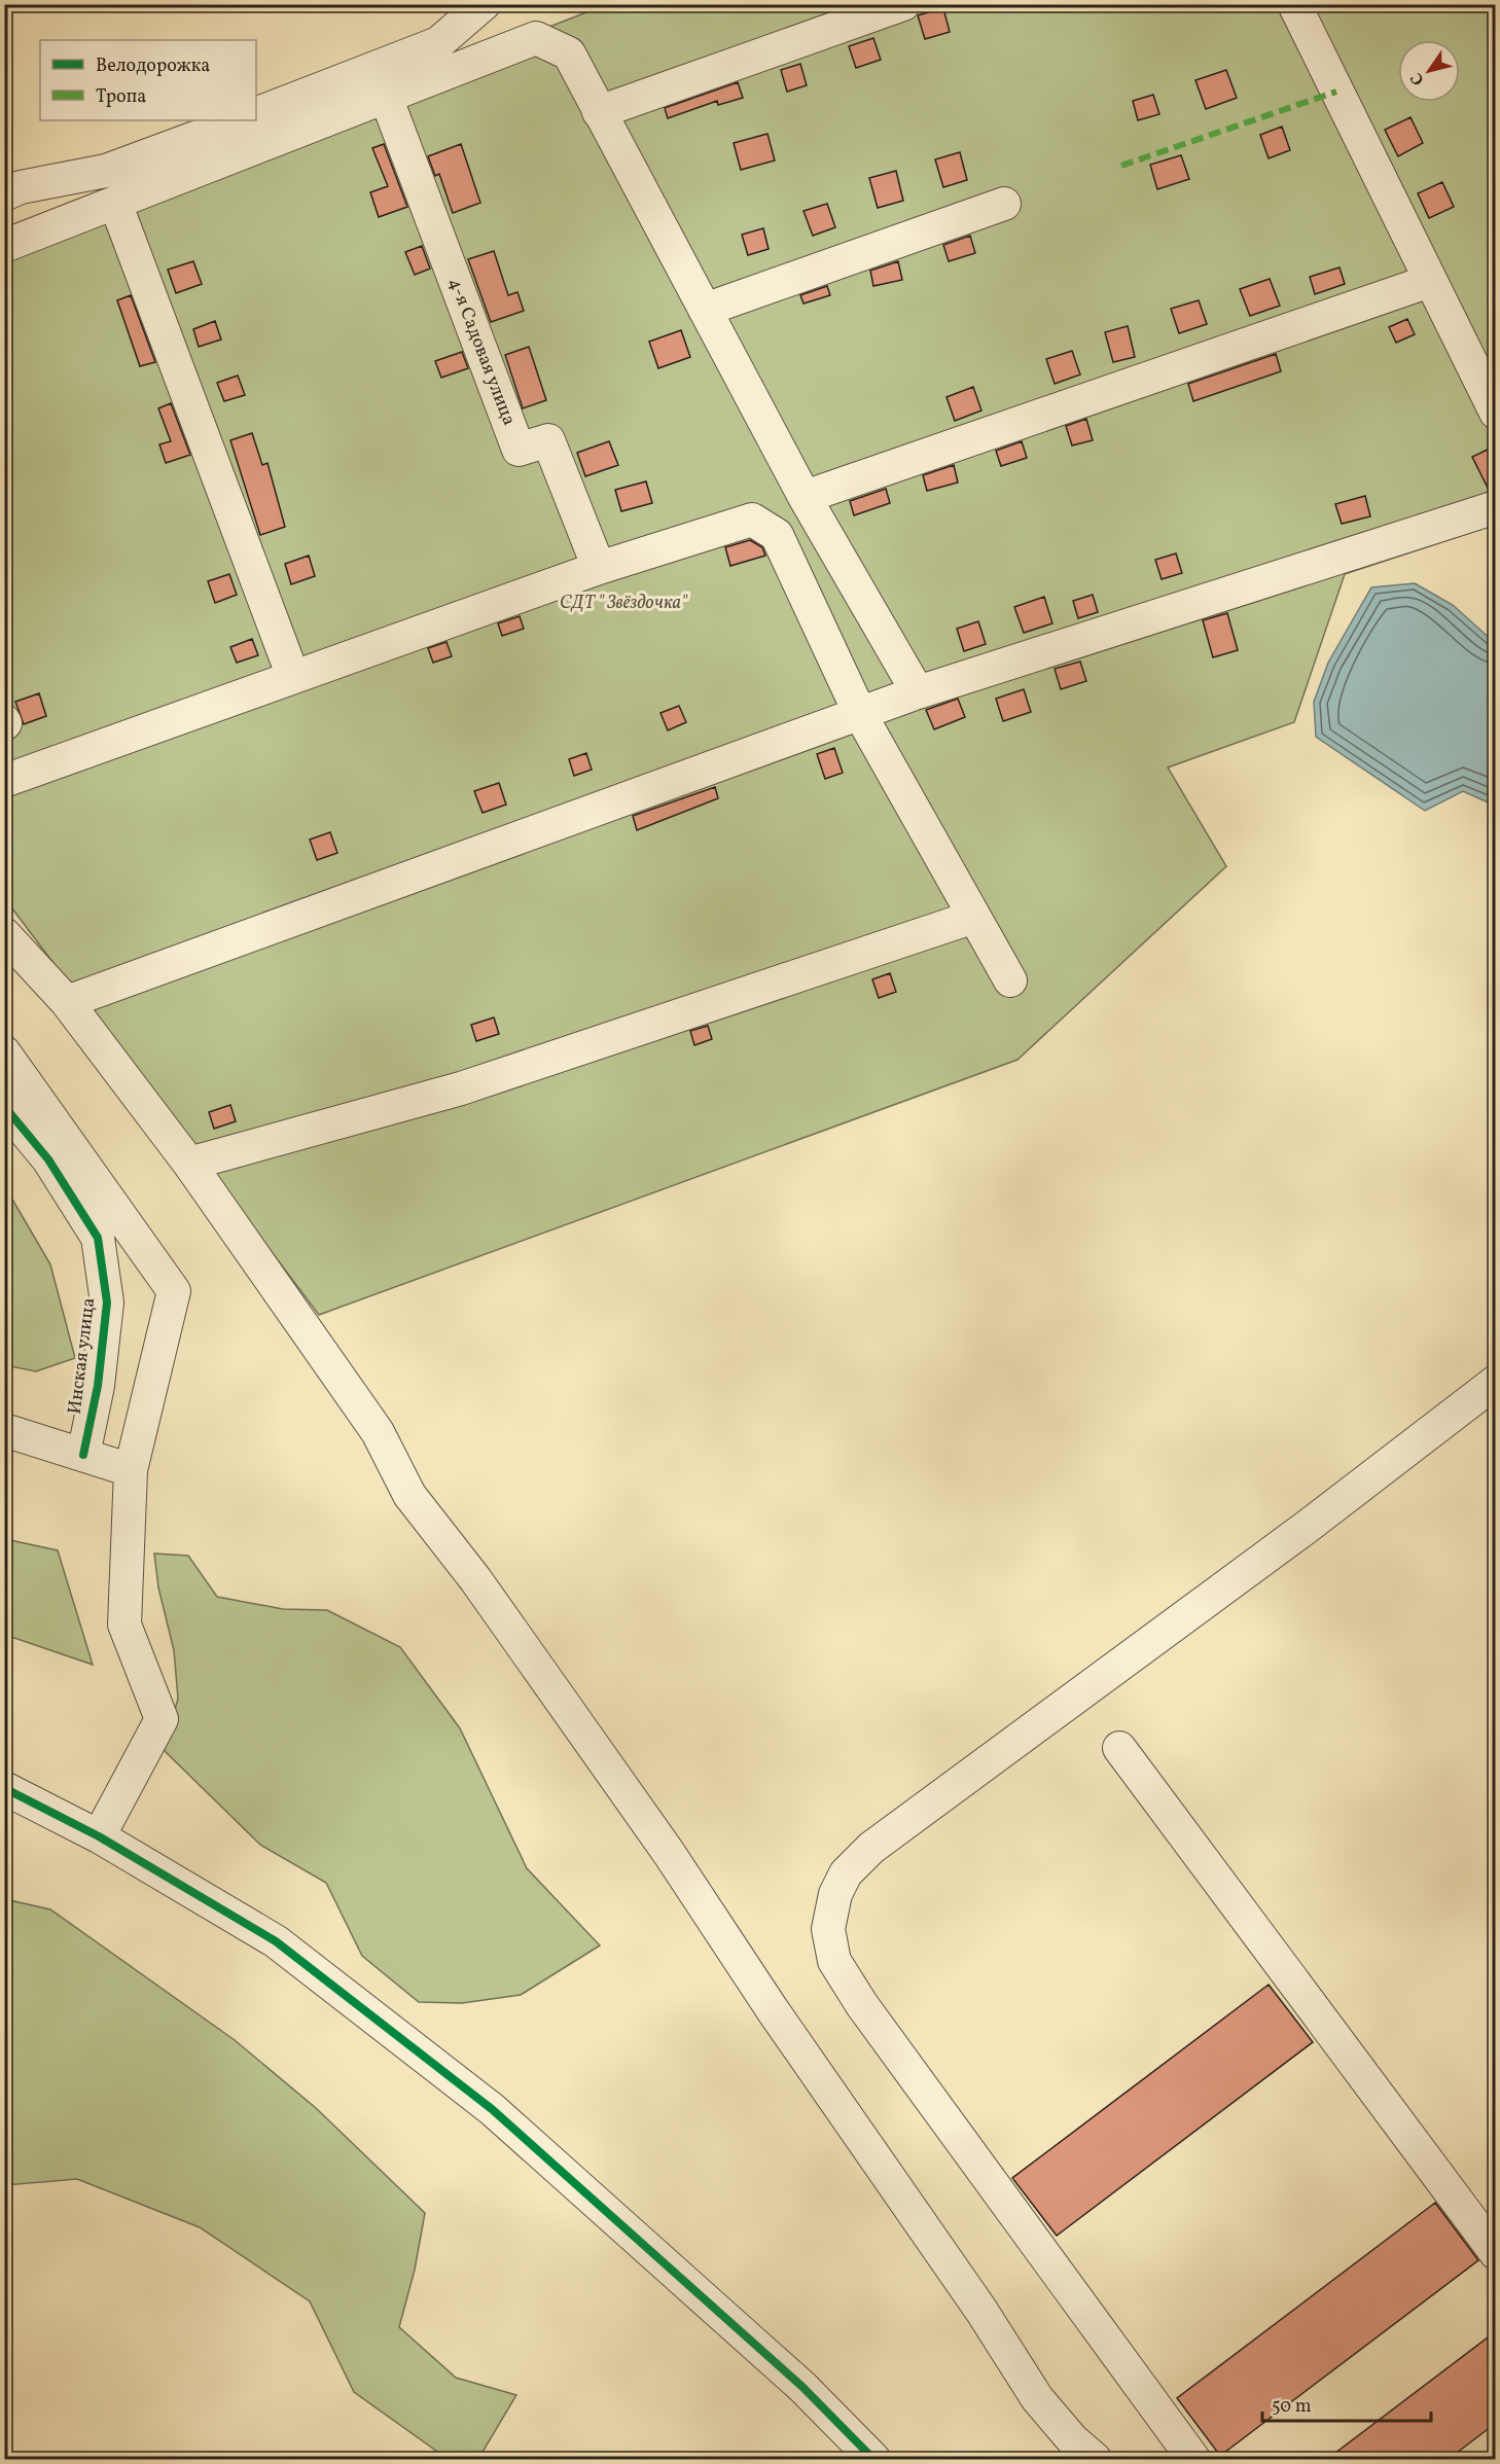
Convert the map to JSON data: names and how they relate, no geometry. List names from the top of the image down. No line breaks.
{"streets":{"street":["4-я Садовая улица","Инская улица"]},"parks":["СДТ \" Звёздочка\""],"legend":["Велодорожка","Тропа"],"scale_bar":"50 m","north":"bottom left"}
